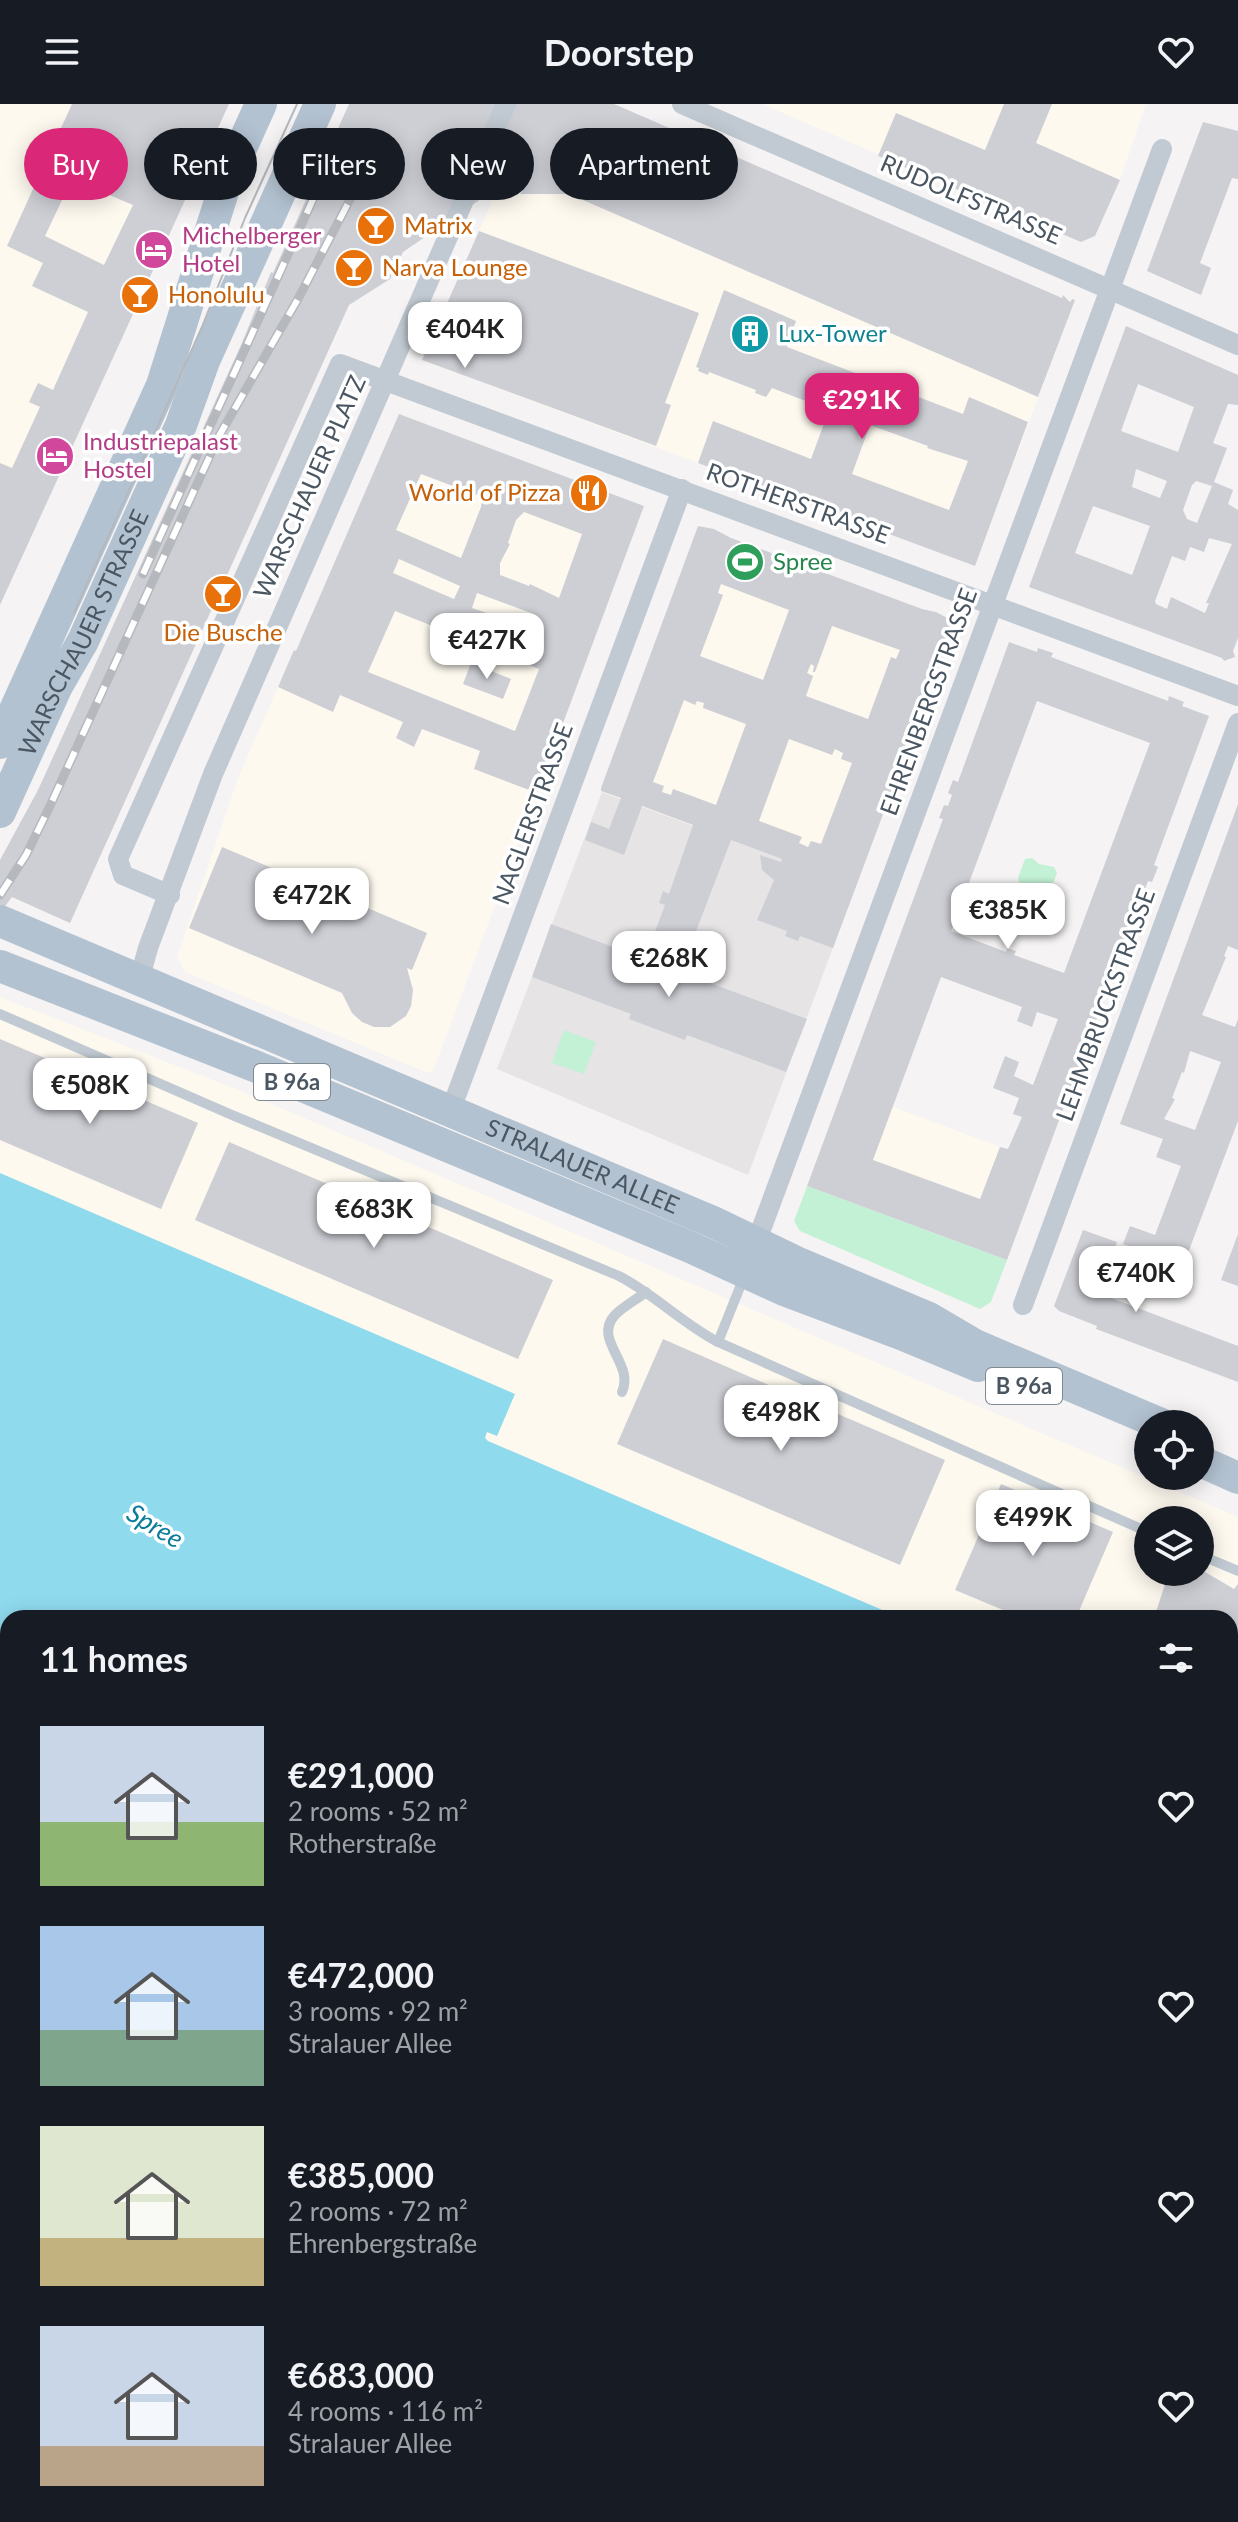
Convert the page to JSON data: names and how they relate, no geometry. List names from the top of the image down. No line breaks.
{"streets":{"main road":["WARSCHAUER STRASSE","B 96a","STRALAUER ALLEE"],"street":["RUDOLFSTRASSE","WARSCHAUER PLATZ","ROTHERSTRASSE","EHRENBERGSTRASSE","NAGLERSTRASSE","LEHMBRUCKSTRASSE"]},"crossings":[["RUDOLFSTRASSE","EHRENBERGSTRASSE"],["WARSCHAUER PLATZ","ROTHERSTRASSE"],["WARSCHAUER PLATZ","STRALAUER ALLEE"],["ROTHERSTRASSE","EHRENBERGSTRASSE"],["ROTHERSTRASSE","NAGLERSTRASSE"],["EHRENBERGSTRASSE","STRALAUER ALLEE"],["NAGLERSTRASSE","STRALAUER ALLEE"]],"water":["Spree"],"places":{"bar":["Matrix","Narva Lounge","Honolulu","Die Busche"],"hotel":["Michelberger Hotel","Industriepalast Hostel"],"building":["Lux-Tower"],"restaurant":["World of Pizza"],"sports":["Spree"]},"page":{"header":"Doorstep","chip":["Buy","Rent","Filters","New","Apartment"],"price":["€404K","€291K","€427K","€472K","€385K","€268K","€508K","€683K","€740K","€498K","€499K"],"heading":"11 homes","list":[{"name":"€291,000","note":"2 rooms · 52 m² · Rotherstraße"},{"name":"€472,000","note":"3 rooms · 92 m² · Stralauer Allee"},{"name":"€385,000","note":"2 rooms · 72 m² · Ehrenbergstraße"},{"name":"€683,000","note":"4 rooms · 116 m² · Stralauer Allee"}]}}
